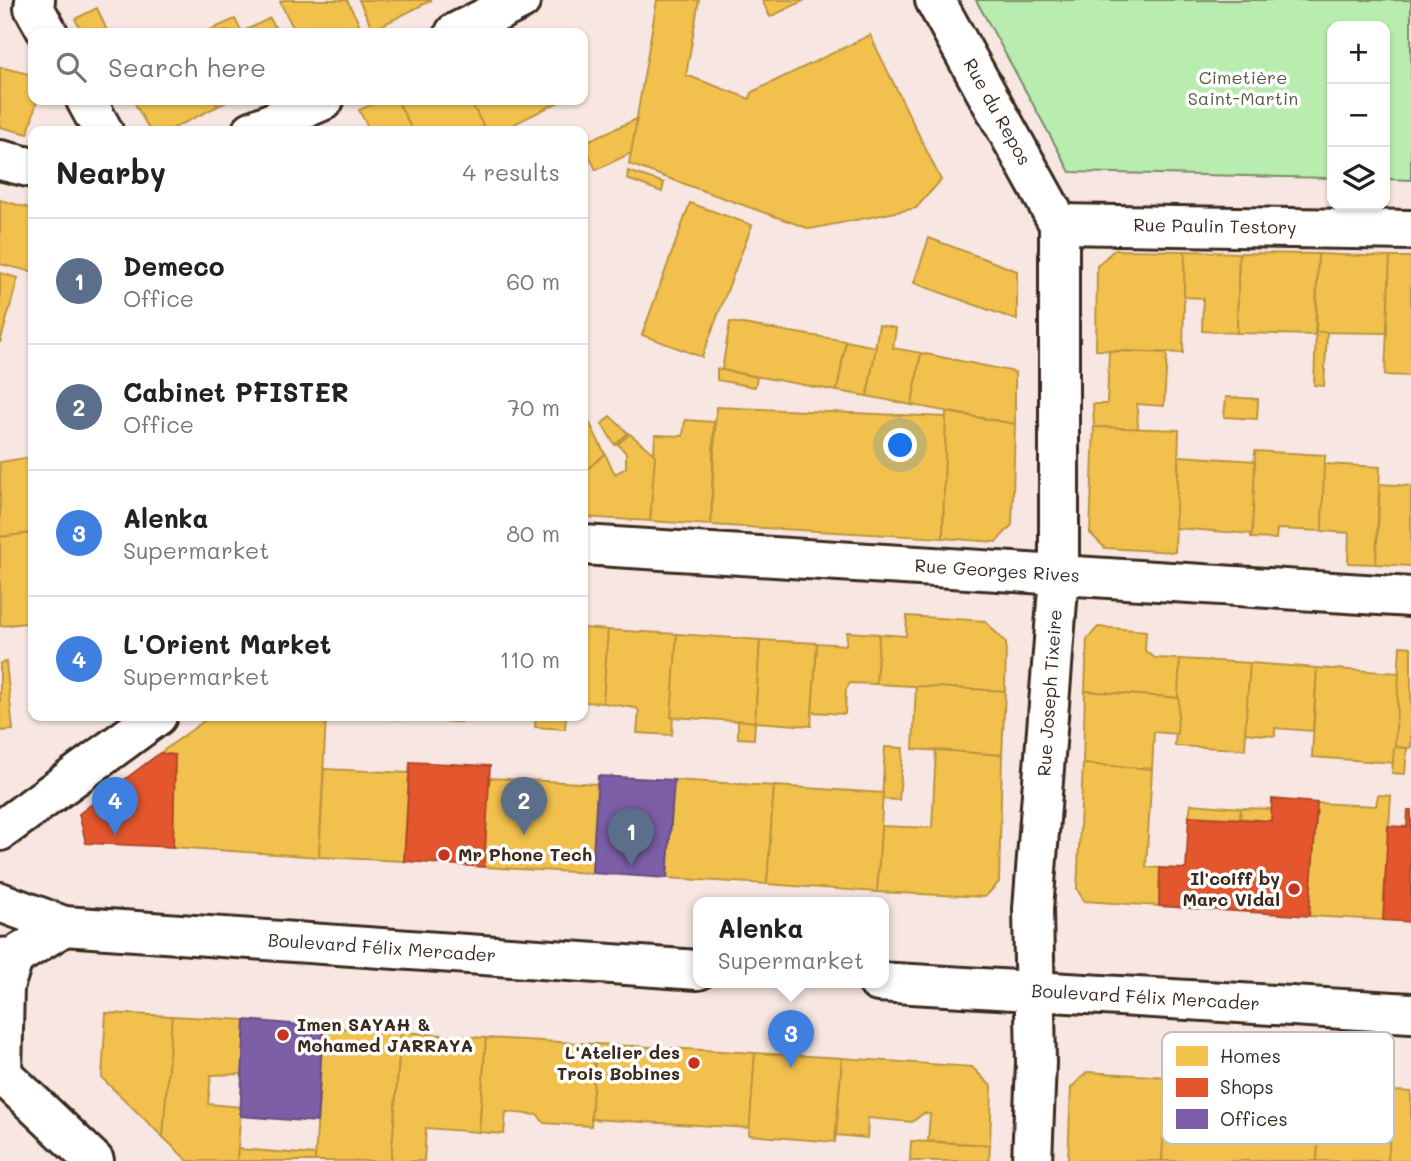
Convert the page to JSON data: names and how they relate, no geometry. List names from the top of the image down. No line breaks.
{"streets":{"street":["Rue du Repos","Rue Paulin Testory","Rue Georges Rives","Rue Joseph Tixeire","Boulevard Félix Mercader"]},"crossings":[["Rue du Repos","Rue Paulin Testory"],["Rue du Repos","Rue Joseph Tixeire"],["Rue Paulin Testory","Rue Joseph Tixeire"],["Rue Georges Rives","Rue Joseph Tixeire"],["Rue Joseph Tixeire","Boulevard Félix Mercader"]],"parks":["Cimetière Saint-Martin"],"places":["Mr Phone Tech","Il'coiff by Marc Vidal","Imen SAYAH & Mohamed JARRAYA","L'Atelier des Trois Bobines"],"legend":["Homes","Shops","Offices"],"page":{"map_buttons":["+","−"],"search":"Search here","heading":["Nearby","4 results"],"list":[{"mark":"1","name":"Demeco","note":"Office","value":"60 m"},{"mark":"2","name":"Cabinet PFISTER","note":"Office","value":"70 m"},{"mark":"3","name":"Alenka","note":"Supermarket","value":"80 m"},{"mark":"4","name":"L'Orient Market","note":"Supermarket","value":"110 m"}],"pins":["2","4","1","3"],"popup":["Alenka","Supermarket"]}}
